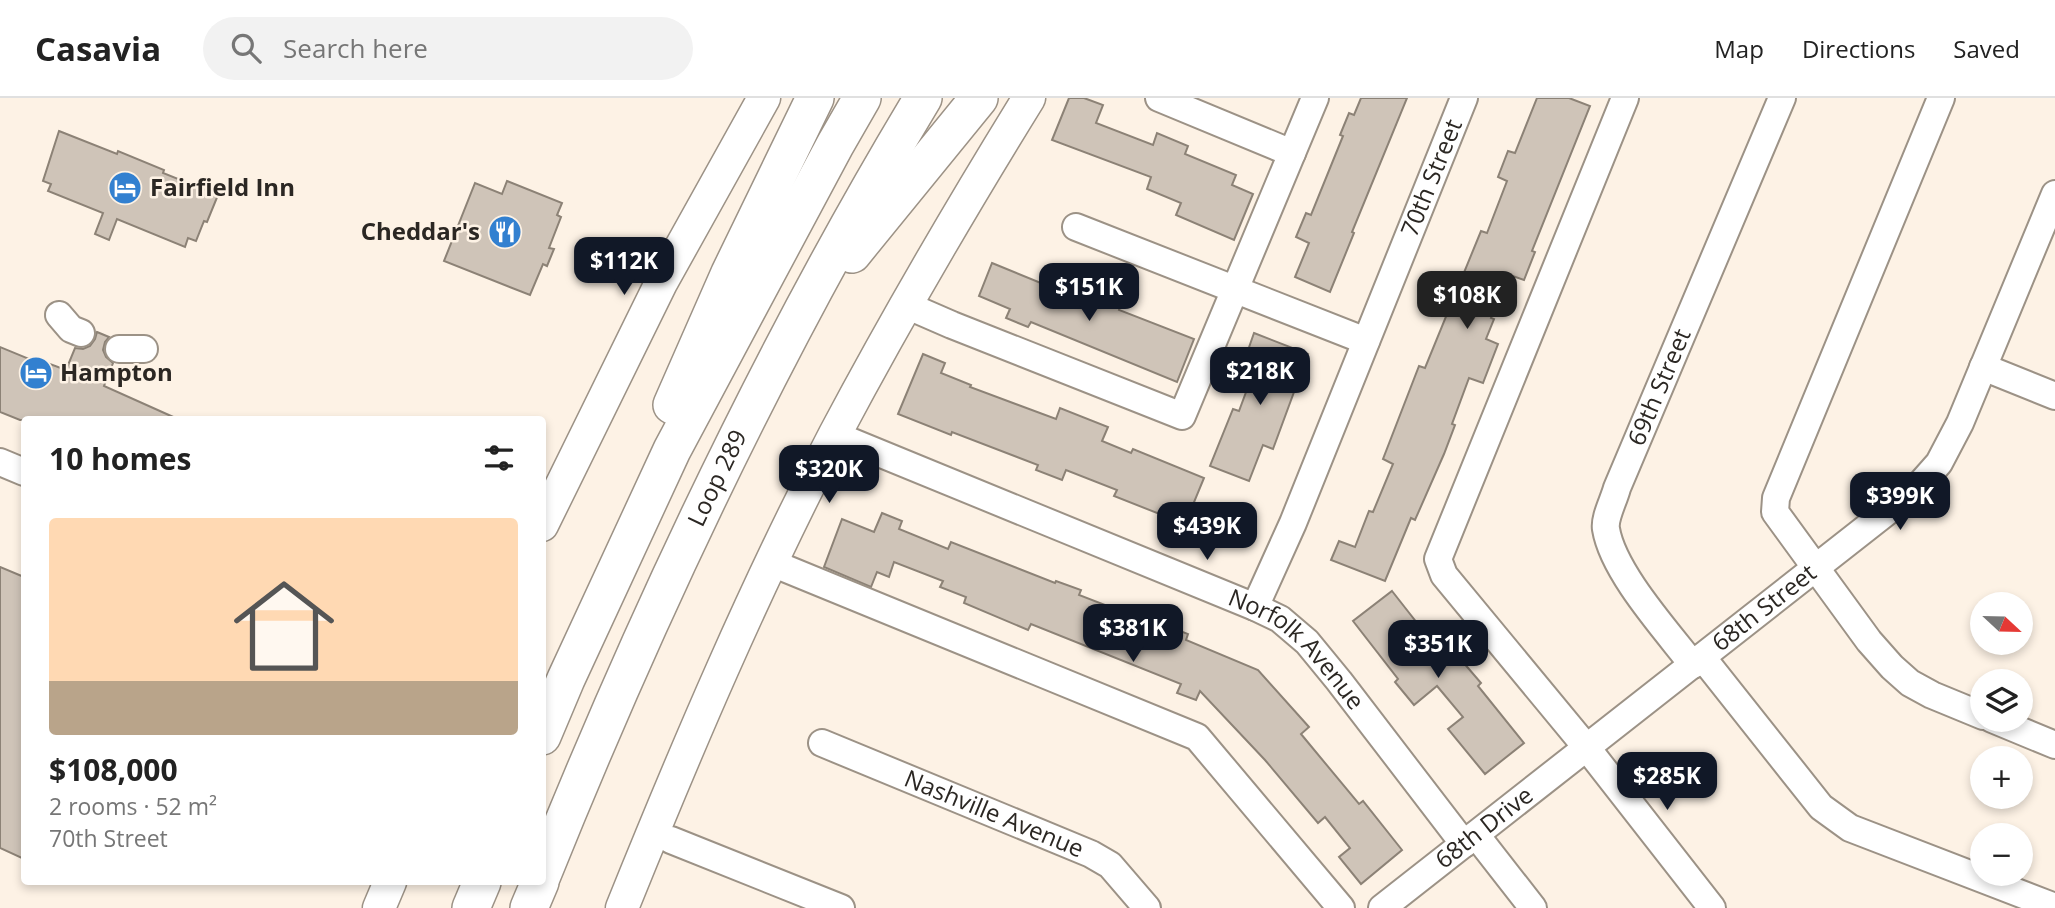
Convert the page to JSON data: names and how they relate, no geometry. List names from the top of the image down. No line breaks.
{"streets":{"highway":["Loop 289"],"street":["70th Street","69th Street","68th Street","Norfolk Avenue","Nashville Avenue","68th Drive"]},"crossings":[["70th Street","Norfolk Avenue"],["69th Street","68th Street"],["68th Street","68th Drive"],["Norfolk Avenue","68th Drive"]],"places":{"hotel":["Fairfield Inn","Hampton"],"restaurant":["Cheddar's"]},"north":"right","page":{"header":"Casavia","search":"Search here","nav":["Map","Directions","Saved"],"price":["$112K","$151K","$108K","$218K","$320K","$399K","$439K","$381K","$351K","$285K"],"heading":"10 homes","list":[{"name":"$108,000","note":"2 rooms · 52 m² · 70th Street"}],"map_buttons":["+","−"]}}
